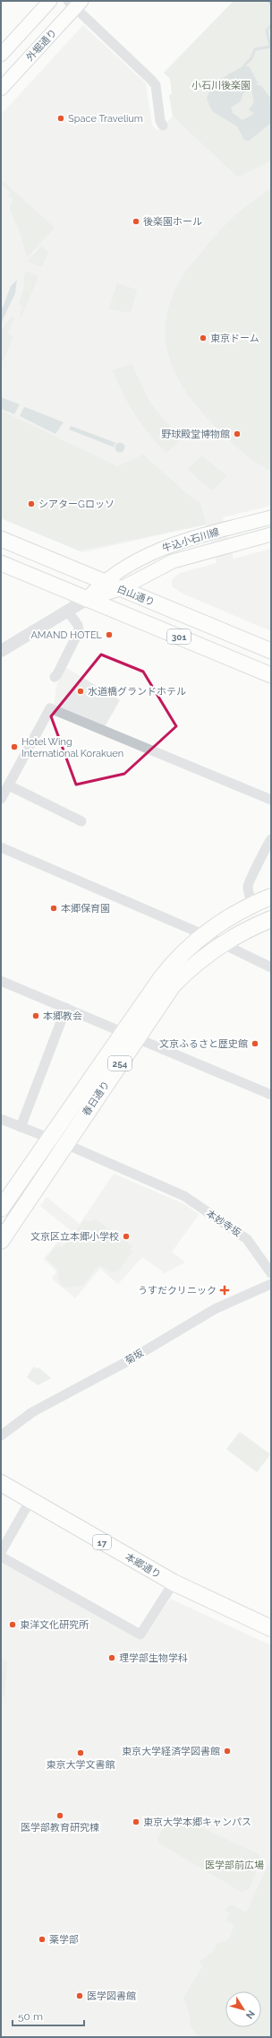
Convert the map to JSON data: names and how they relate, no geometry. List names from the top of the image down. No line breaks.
{"streets":{"highway":["254","春日通り","17","本郷通り"],"main road":["外堀通り","牛込小石川線","白山通り","301"],"street":["本妙寺坂","菊坂"]},"crossings":[["牛込小石川線","白山通り"],["牛込小石川線","301"],["春日通り","本妙寺坂"]],"parks":["小石川後楽園","医学部前広場"],"places":{"other":["Space Travelium","後楽園ホール","東京ドーム","野球殿堂博物館","シアターGロッソ","AMAND HOTEL","水道橋グランドホテル","Hotel Wing International Korakuen","本郷保育園","本郷教会","文京ふるさと歴史館","文京区立本郷小学校","東洋文化研究所","理学部生物学科","東京大学経済学図書館","東京大学文書館","医学部教育研究棟","東京大学本郷キャンパス","薬学部","医学図書館"],"health":["うすだクリニック"]},"scale_bar":"50 m","north":"bottom right"}
